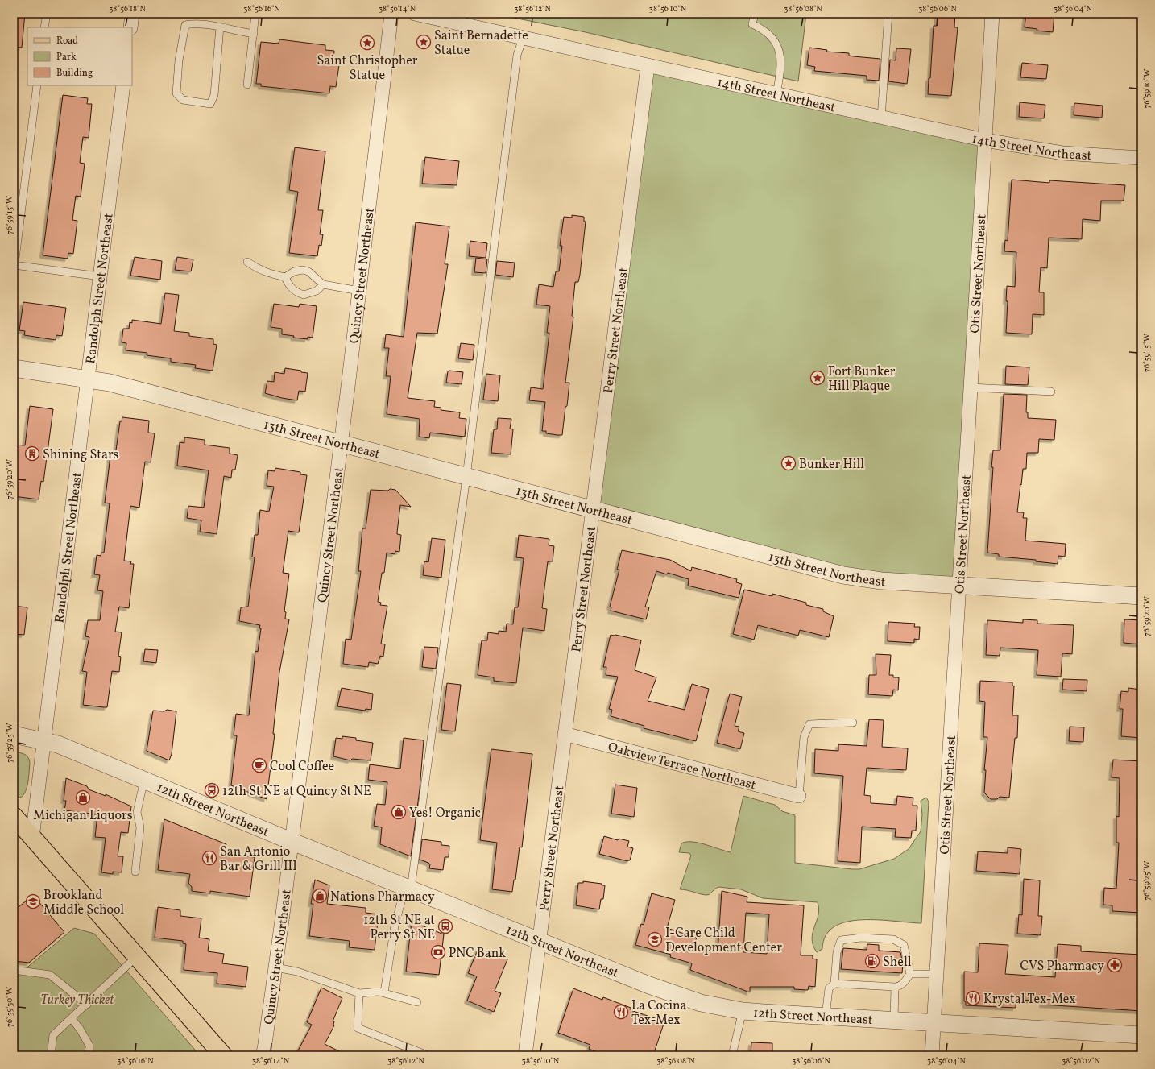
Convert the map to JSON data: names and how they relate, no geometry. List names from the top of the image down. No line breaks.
{"streets":{"street":["14th Street Northeast","Otis Street Northeast","Quincy Street Northeast","Randolph Street Northeast","Perry Street Northeast","13th Street Northeast","Oakview Terrace Northeast","12th Street Northeast"]},"crossings":[["14th Street Northeast","Otis Street Northeast"],["14th Street Northeast","Perry Street Northeast"],["Otis Street Northeast","13th Street Northeast"],["Otis Street Northeast","12th Street Northeast"],["Quincy Street Northeast","13th Street Northeast"],["Quincy Street Northeast","12th Street Northeast"],["Randolph Street Northeast","13th Street Northeast"],["Randolph Street Northeast","12th Street Northeast"],["Perry Street Northeast","13th Street Northeast"],["Perry Street Northeast","Oakview Terrace Northeast"],["Perry Street Northeast","12th Street Northeast"]],"parks":["Turkey Thicket"],"places":{"place":["Saint Bernadette Statue","Saint Christopher Statue","Fort Bunker Hill Plaque","Bunker Hill"],"building":["Shining Stars"],"cafe":["Cool Coffee"],"bus stop":["12th St NE at Quincy St NE","12th St NE at Perry St NE"],"shop":["Michigan Liquors","Yes! Organic","Nations Pharmacy"],"restaurant":["San Antonio Bar & Grill III","Krystal Tex-Mex","La Cocina Tex-Mex"],"school or university":["Brookland Middle School","I-Care Child Development Center"],"bank":["PNC Bank"],"fuel station":["Shell"],"pharmacy":["CVS Pharmacy"]},"legend":["Road","Park","Building"],"coordinates":["38°56'18\"N","38°56'16\"N","38°56'14\"N","38°56'12\"N","38°56'10\"N","38°56'08\"N","38°56'06\"N","38°56'04\"N","76°59'10\"W","76°59'15\"W","76°59'20\"W","76°59'25\"W","76°59'30\"W","38°56'02\"N"]}
